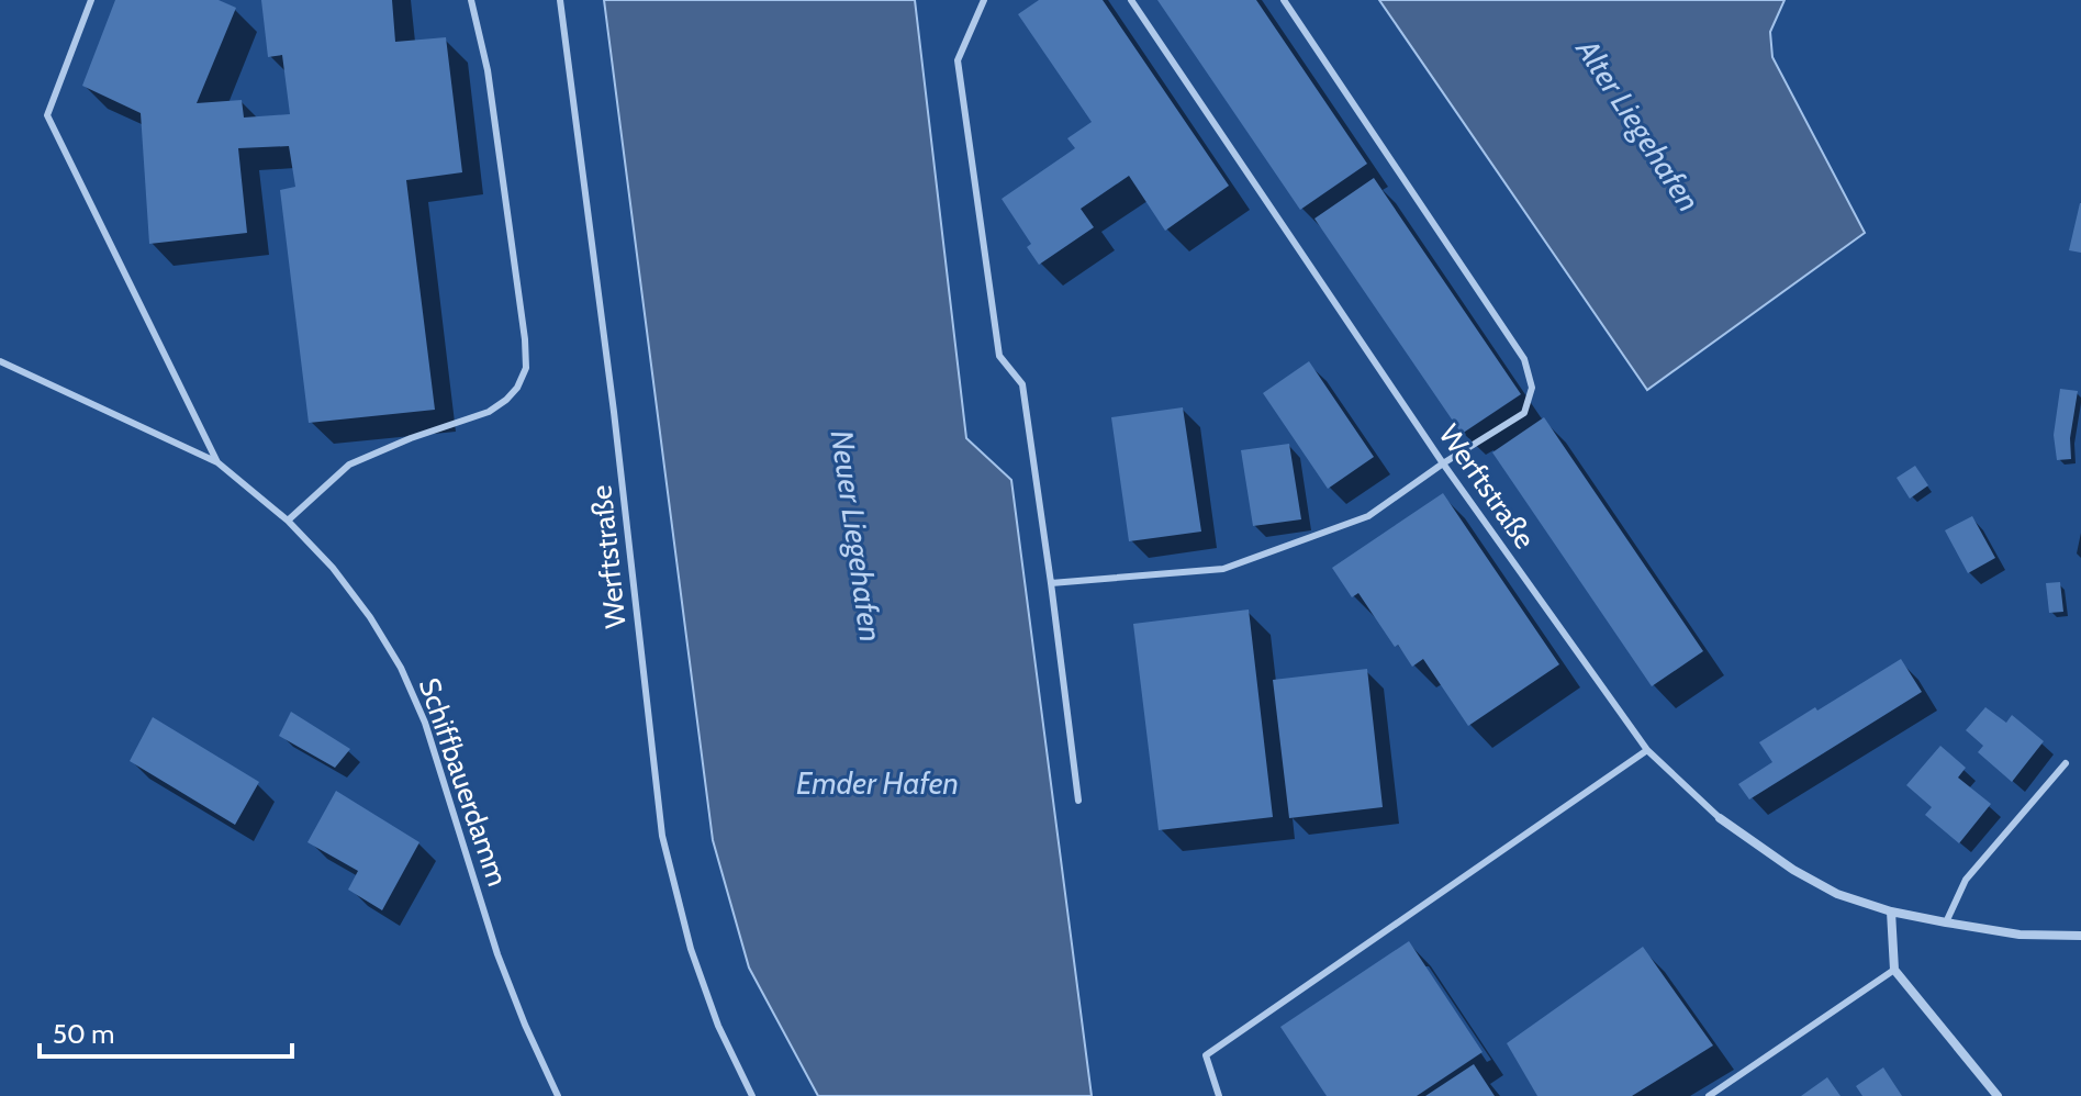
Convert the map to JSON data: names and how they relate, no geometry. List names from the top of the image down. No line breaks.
{"streets":{"street":["Werftstraße"],"lane":["Schiffbauerdamm"]},"water":["Alter Liegehafen","Neuer Liegehafen","Emder Hafen"],"scale_bar":"50 m"}
